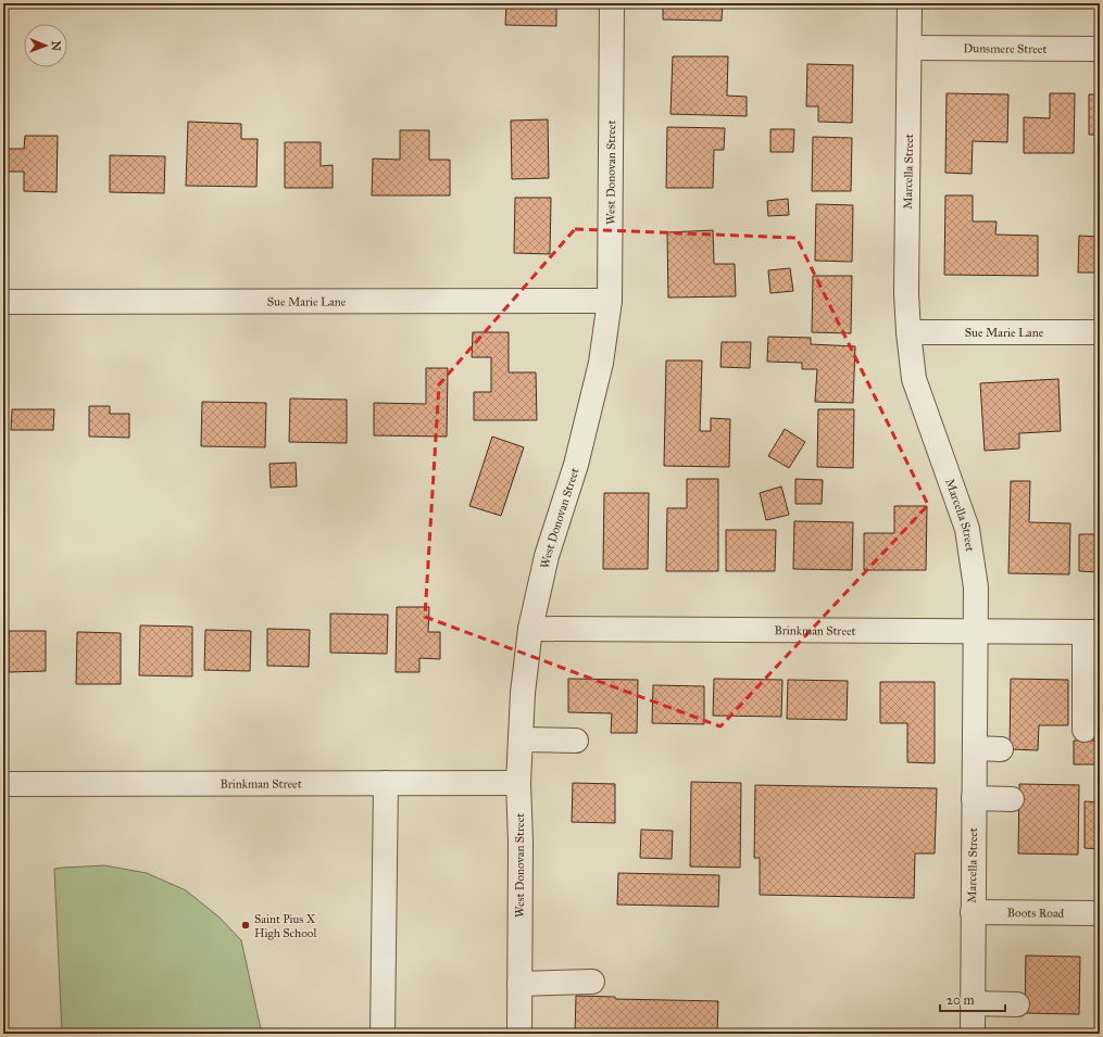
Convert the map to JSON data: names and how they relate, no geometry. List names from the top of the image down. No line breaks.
{"streets":{"street":["Dunsmere Street","West Donovan Street","Marcella Street","Sue Marie Lane","Brinkman Street","Boots Road"]},"crossings":[["Dunsmere Street","Marcella Street"],["West Donovan Street","Sue Marie Lane"],["West Donovan Street","Brinkman Street"],["Marcella Street","Sue Marie Lane"],["Marcella Street","Brinkman Street"],["Marcella Street","Boots Road"]],"places":["Saint Pius X High School"],"scale_bar":"20 m","north":"right"}
